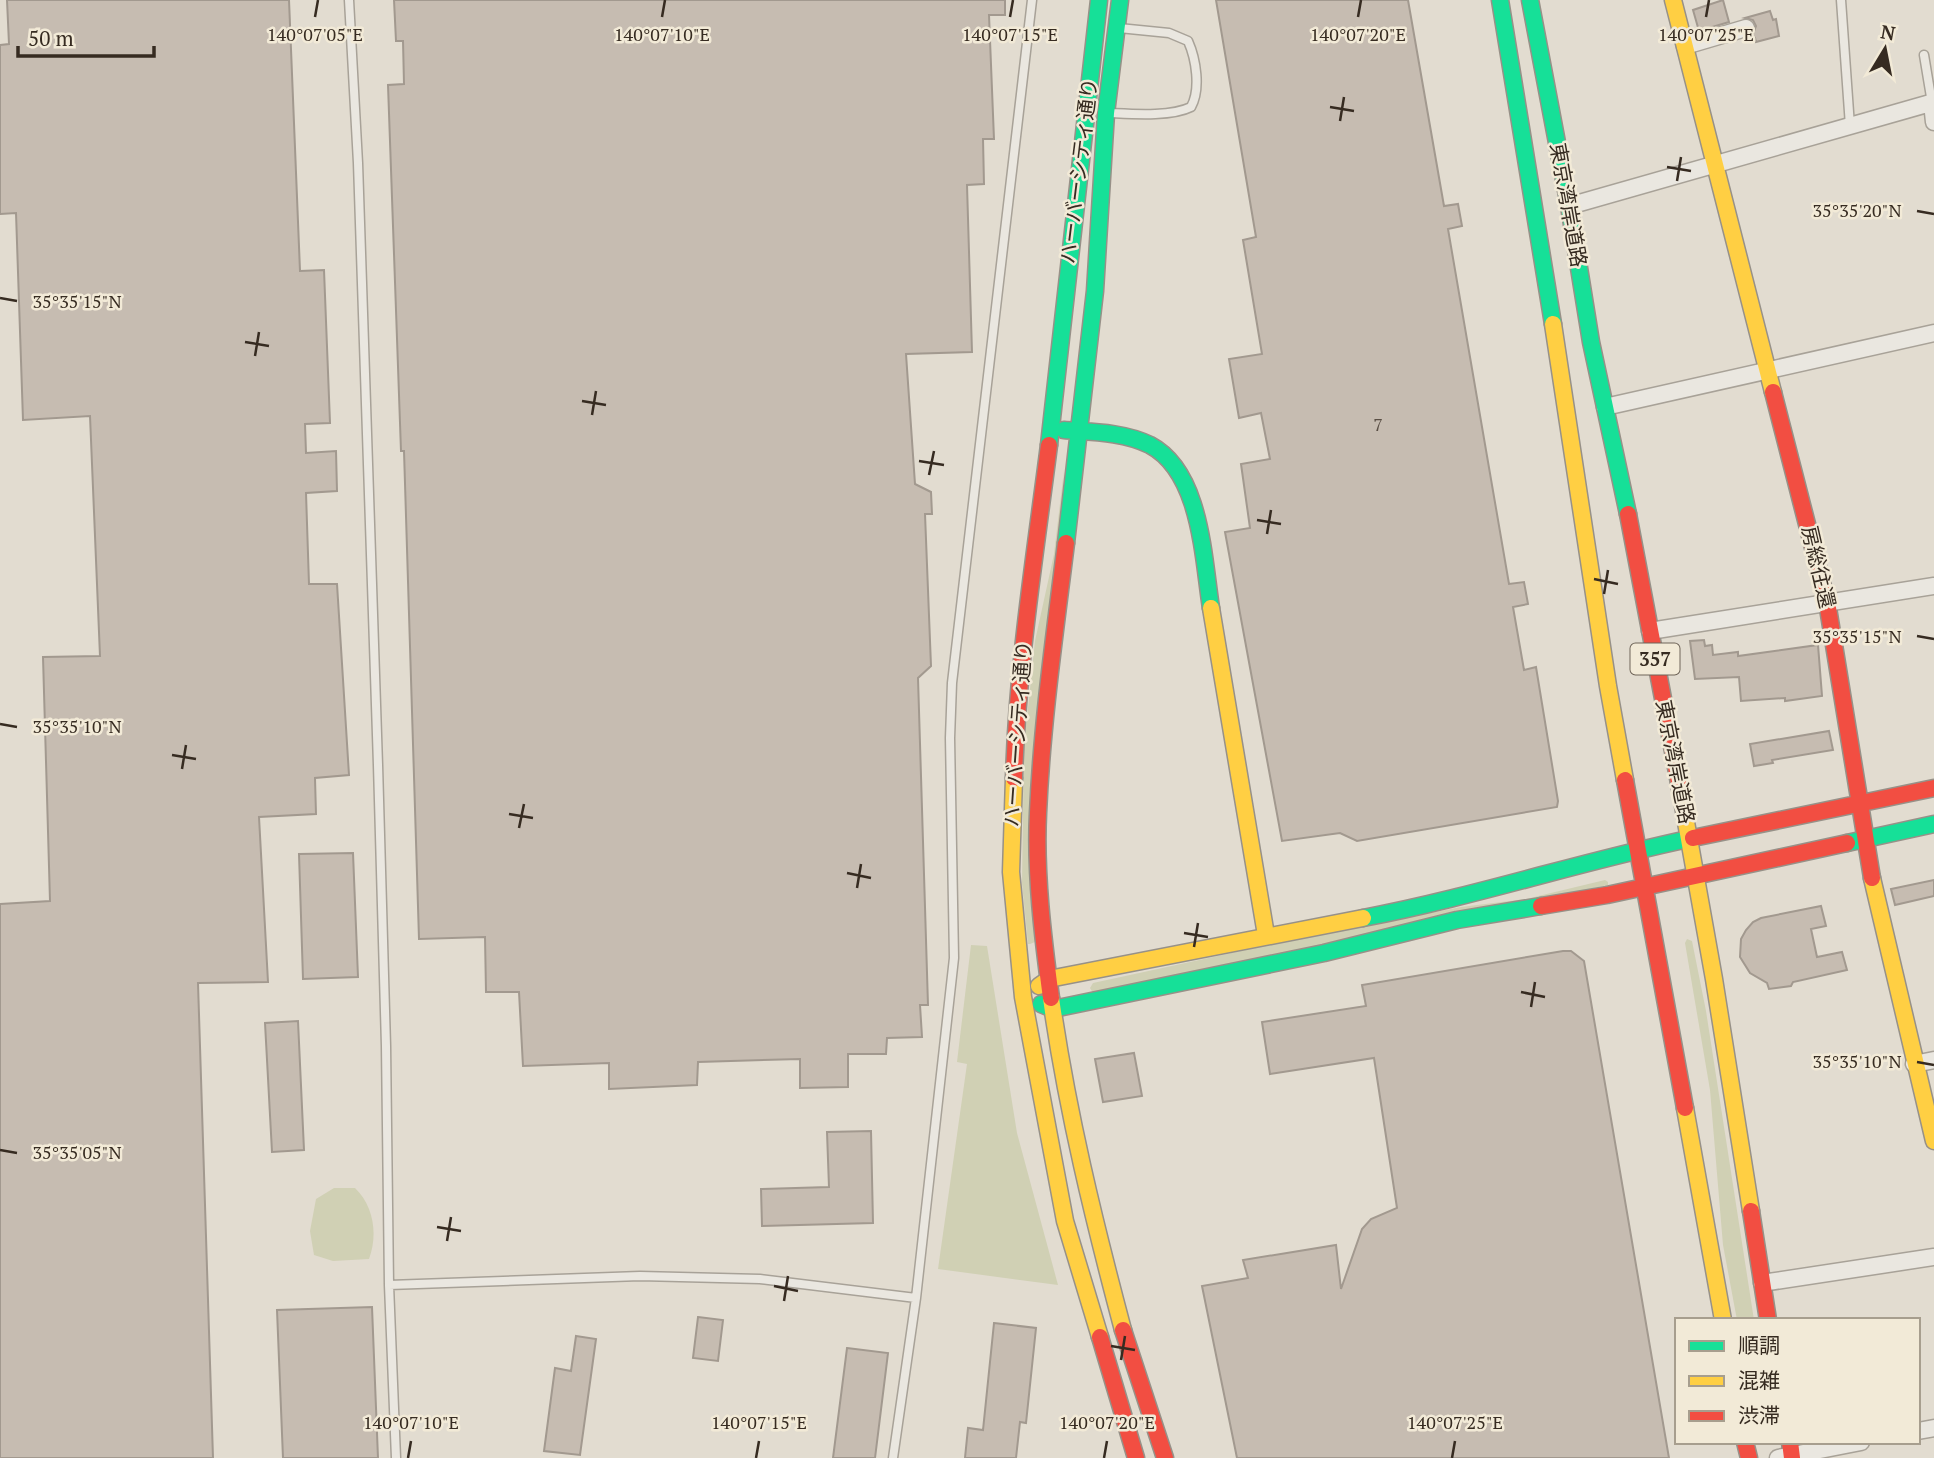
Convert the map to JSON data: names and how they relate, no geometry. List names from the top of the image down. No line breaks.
{"streets":{"main road":["ハーバーシティ通り","東京湾岸道路","房総往還","357"]},"house_numbers":["7"],"legend":["順調","混雑","渋滞"],"scale_bar":"50 m","north":"top","coordinates":["140°07'05\"E","140°07'20\"E","140°07'25\"E","140°07'10\"E","140°07'15\"E","35°35'20\"N","35°35'15\"N","35°35'10\"N","35°35'05\"N"]}
